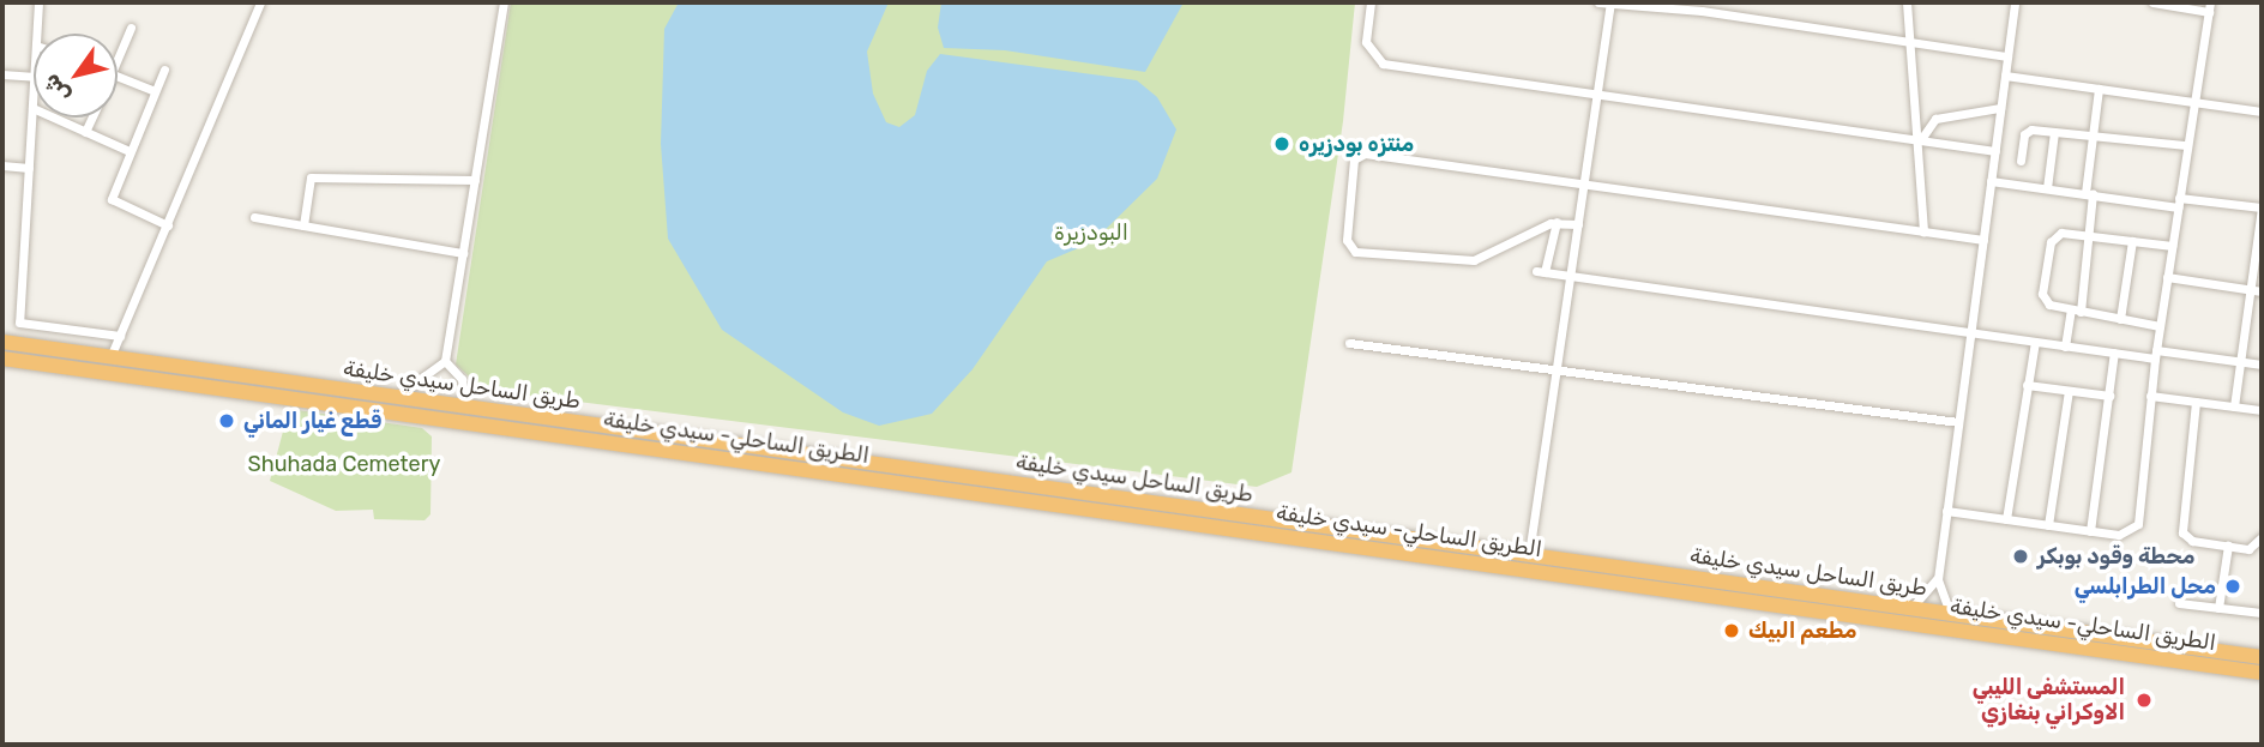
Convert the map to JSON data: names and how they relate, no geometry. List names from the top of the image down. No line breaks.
{"streets":{"highway":["طريق الساحل سيدي خليفة","الطريق الساحلي- سيدي خليفة"]},"crossings":[["طريق الساحل سيدي خليفة","الطريق الساحلي- سيدي خليفة"]],"parks":["البودزيرة","Shuhada Cemetery"],"places":["منتزه بودزيره","قطع غيار الماني","محطة وقود بوبكر","محل الطرابلسي","مطعم البيك","المستشفى الليبي الاوكراني بنغازي"],"north":"bottom left"}
